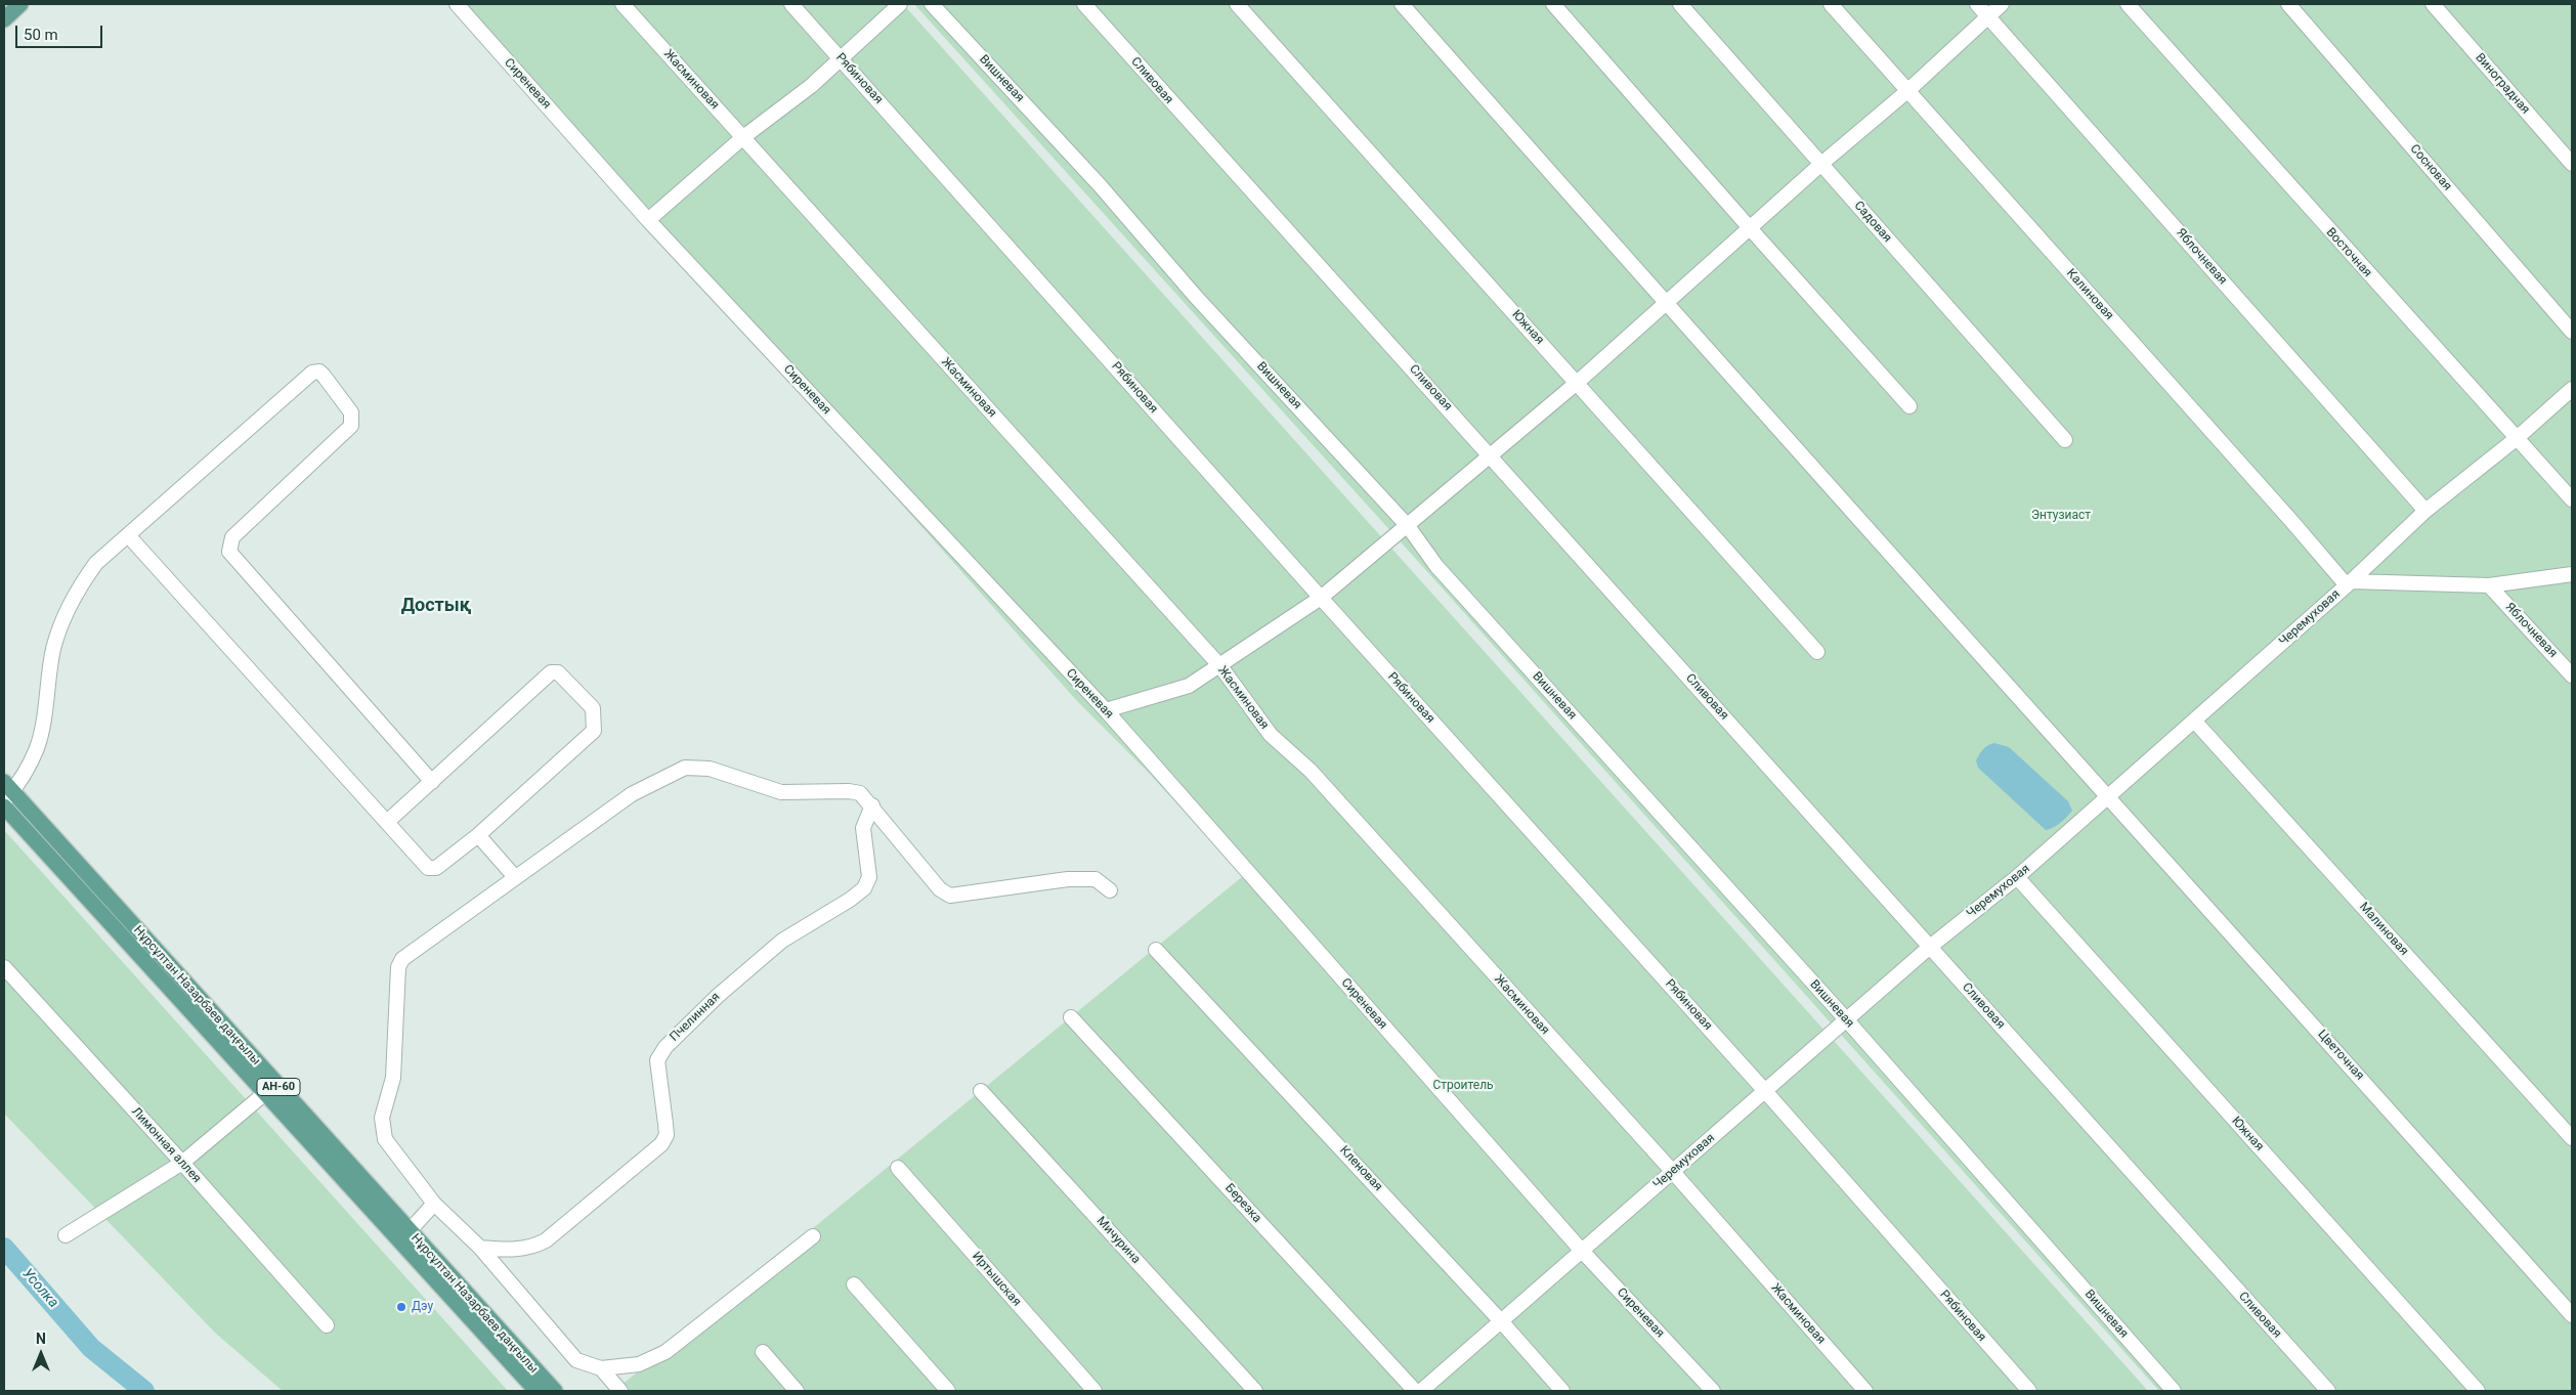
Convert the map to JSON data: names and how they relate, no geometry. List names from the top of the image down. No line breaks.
{"streets":{"main road":["Нұрсұлтан Назарбаев даңғылы","АН-60"],"street":["Рябиновая","Вишневая","Жасминовая","Сливовая","Сиреневая","Виноградная","Сосновая","Садовая","Восточная","Яблочневая","Калиновая","Южная","Черемуховая","Малиновая","Пчелинная","Цветочная","Лимонная аллея","Кленовая","Березка","Мичурина","Иртышская"]},"crossings":[["Рябиновая","Черемуховая"],["Вишневая","Черемуховая"],["Жасминовая","Черемуховая"],["Сливовая","Черемуховая"],["Сиреневая","Черемуховая"],["Восточная","Черемуховая"],["Яблочневая","Черемуховая"],["Калиновая","Черемуховая"],["Южная","Черемуховая"],["Черемуховая","Малиновая"],["Черемуховая","Цветочная"],["Черемуховая","Кленовая"]],"districts":["Достық"],"water":["Усолка"],"parks":["Энтузиаст","Строитель"],"places":["Дэу"],"scale_bar":"50 m","north":"top"}
